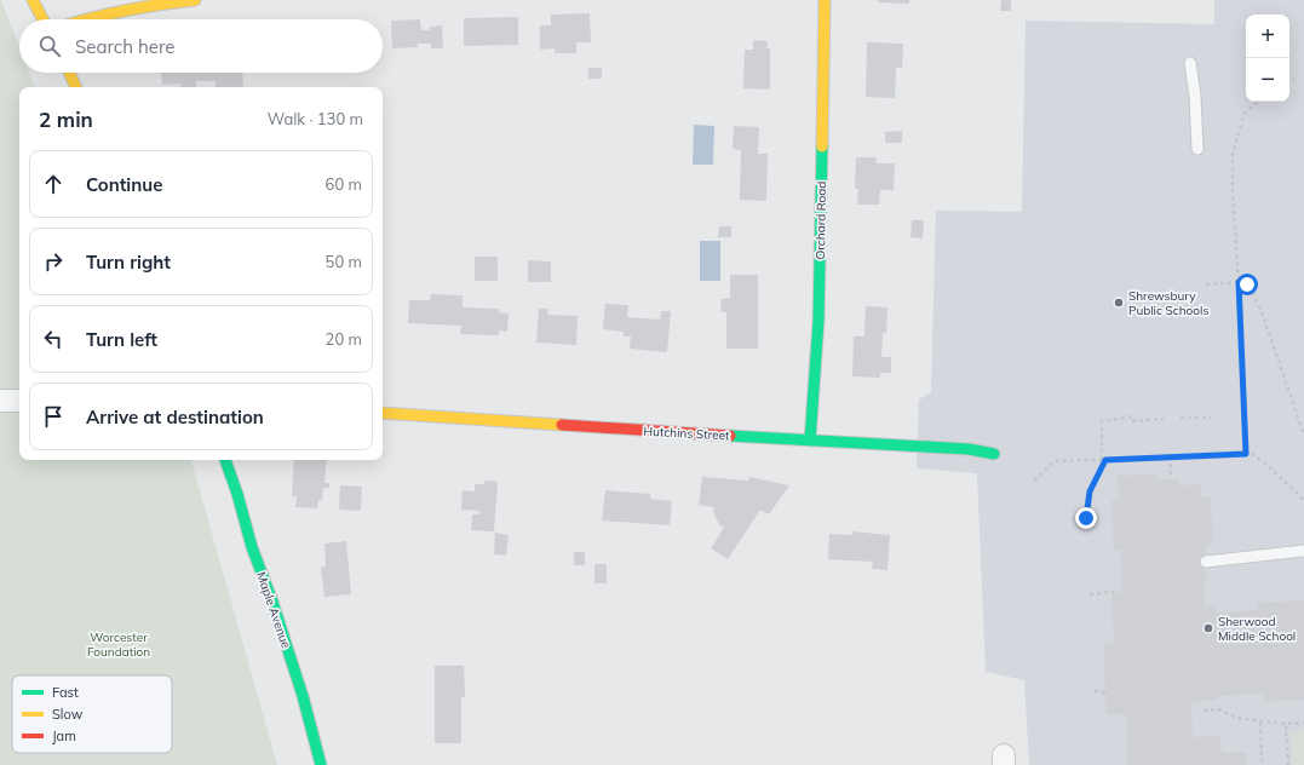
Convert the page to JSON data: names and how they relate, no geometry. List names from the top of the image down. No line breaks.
{"streets":{"street":["Orchard Road","Hutchins Street","Maple Avenue"]},"crossings":[["Orchard Road","Hutchins Street"]],"parks":["Worcester Foundation"],"places":["Shrewsbury Public Schools","Sherwood Middle School"],"legend":["Fast","Slow","Jam"],"page":{"map_buttons":["+","−"],"search":"Search here","heading":["2 min","Walk · 130 m"],"list":[["Continue","60 m"],["Turn right","50 m"],["Turn left","20 m"],"Arrive at destination"]}}
